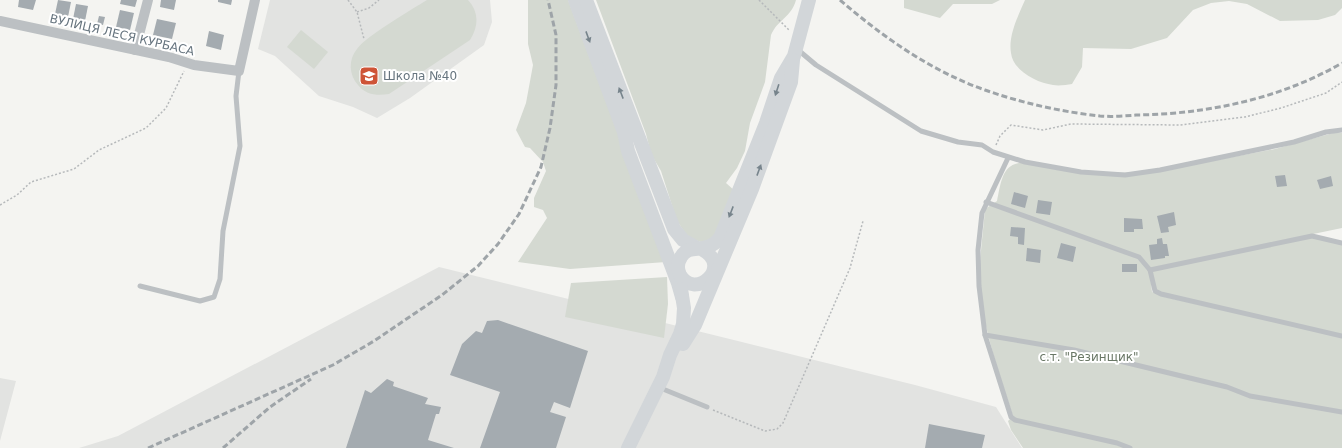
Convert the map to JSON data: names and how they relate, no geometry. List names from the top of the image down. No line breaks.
{"streets":{"street":["ВУЛИЦЯ ЛЕСЯ КУРБАСА"]},"parks":["с.т. \"Резинщик\""],"places":{"school or university":["Школа №40"]}}
